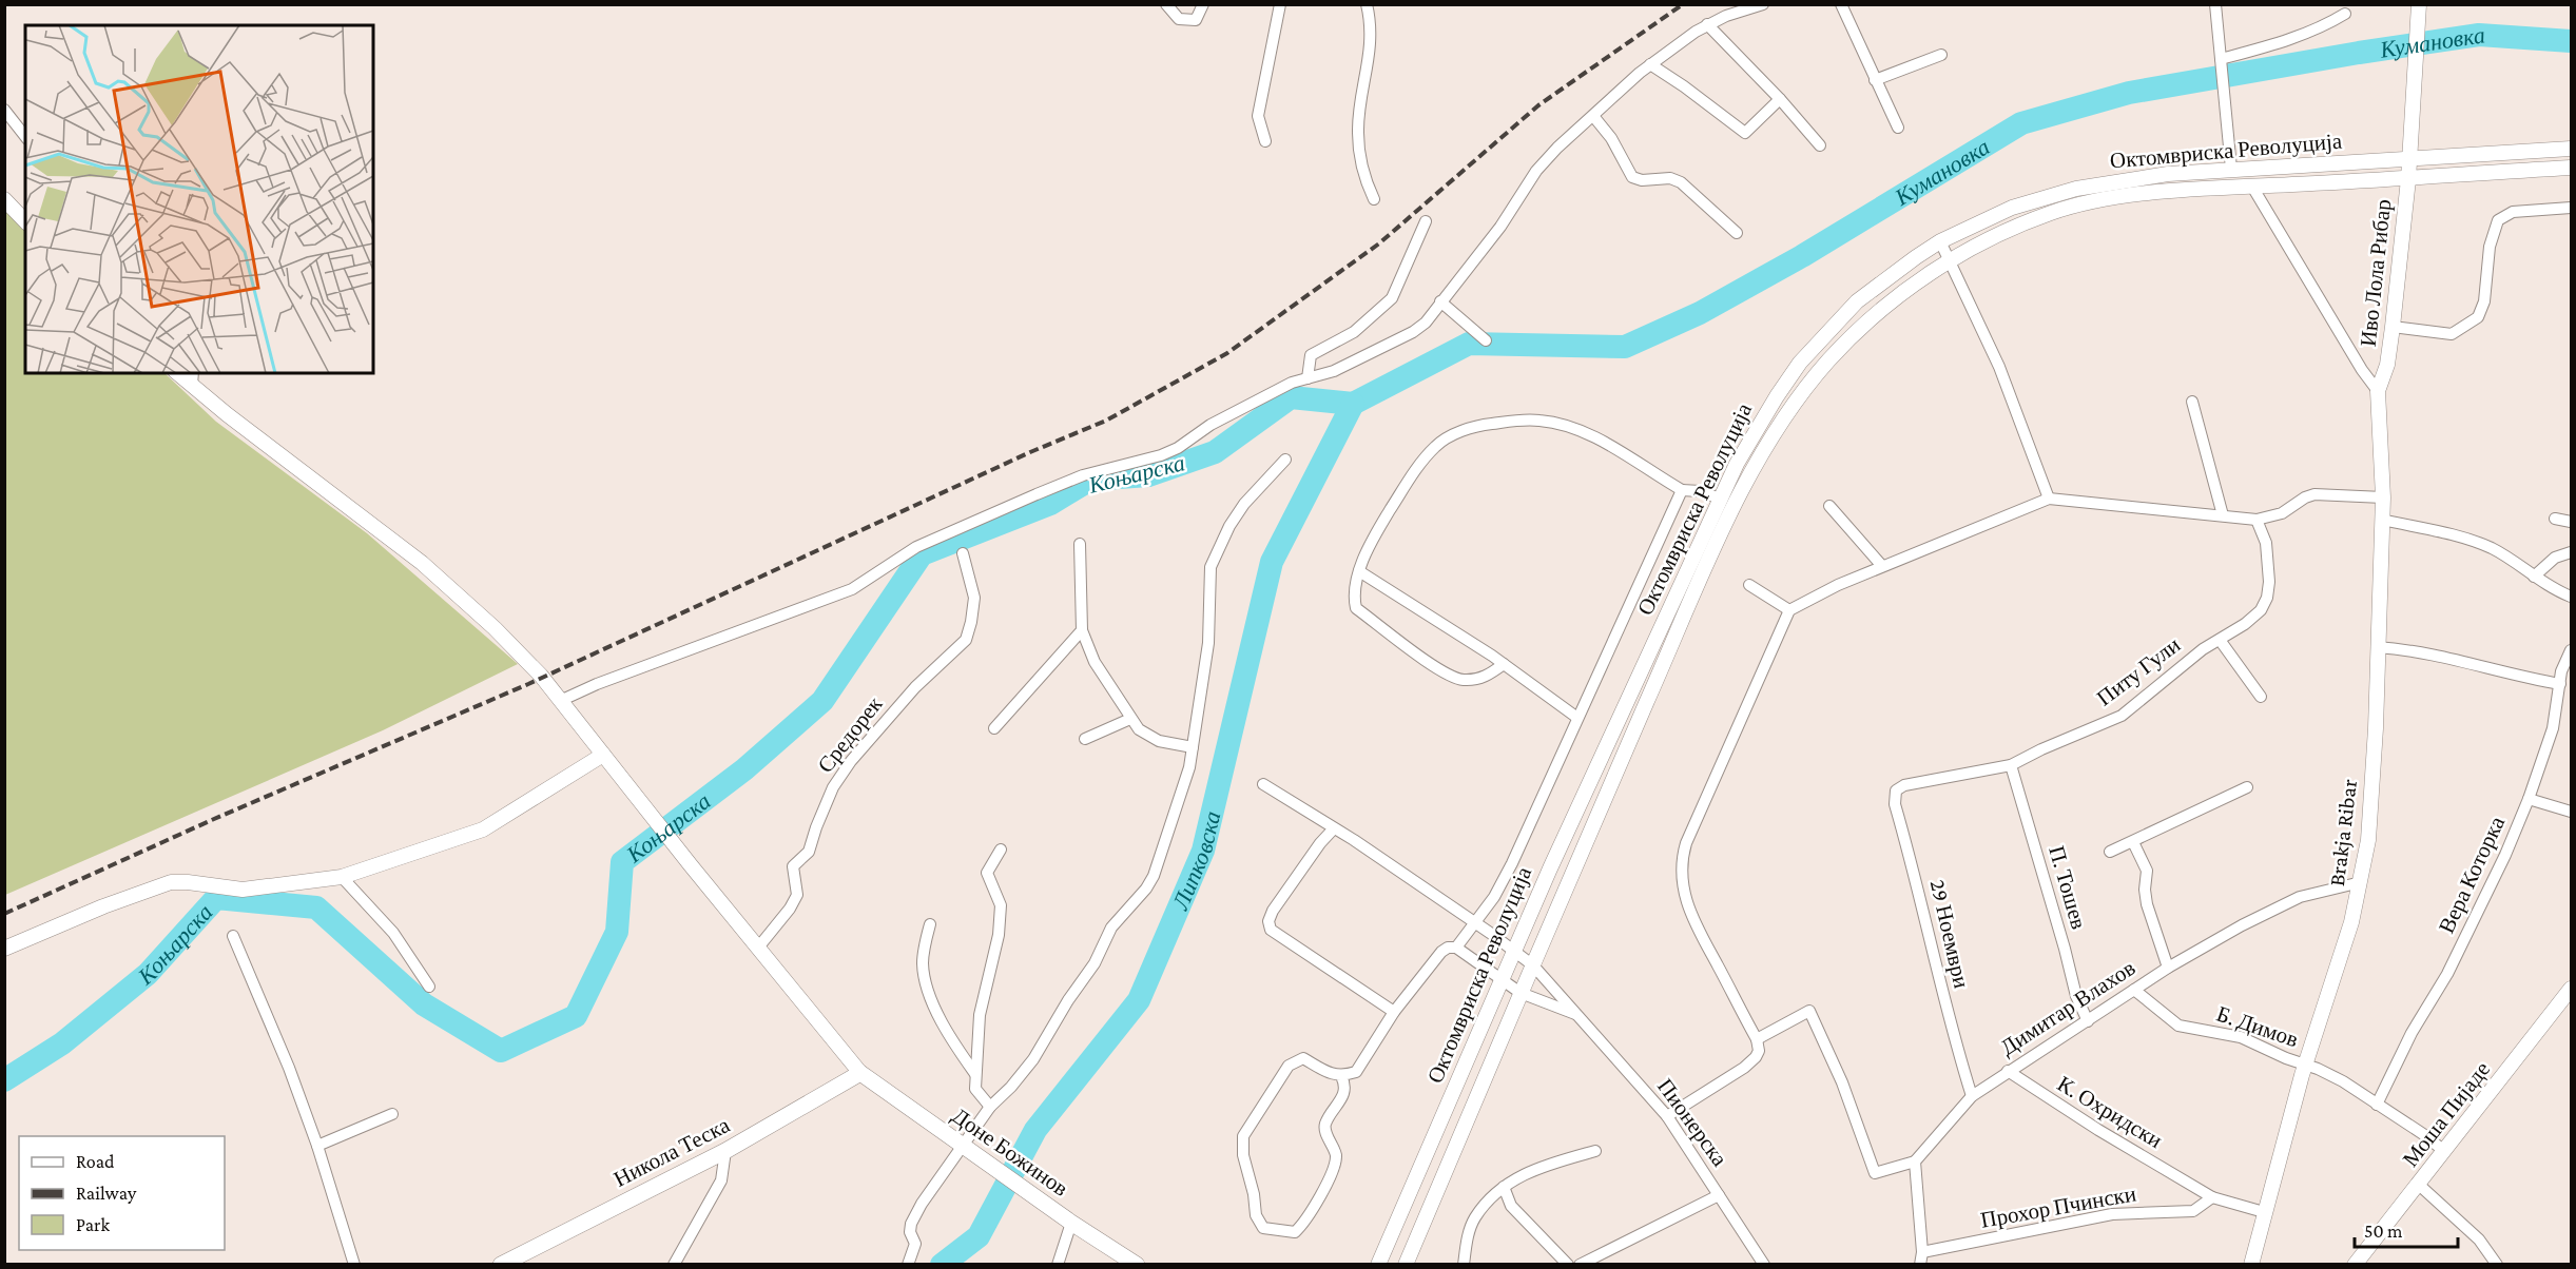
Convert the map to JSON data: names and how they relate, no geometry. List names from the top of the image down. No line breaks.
{"streets":{"main road":["Никола Теска","Доне Божинов"],"street":["Октомвриска Револуција","Иво Лола Рибар","Питу Гули","Средорек","Brakja Ribar","Вера Которка","П. Тошев","29 Ноември","Димитар Влахов","Б. Димов","К. Охридски","Моша Пијаде","Пионерска","Прохор Пчински"]},"crossings":[["Октомвриска Револуција","Иво Лола Рибар"],["Октомвриска Револуција","Пионерска"],["Иво Лола Рибар","Brakja Ribar"],["Питу Гули","П. Тошев"],["Питу Гули","29 Ноември"],["Brakja Ribar","Димитар Влахов"],["Brakja Ribar","Б. Димов"],["Вера Которка","Б. Димов"],["П. Тошев","Димитар Влахов"],["29 Ноември","Димитар Влахов"],["Димитар Влахов","Б. Димов"],["Димитар Влахов","К. Охридски"],["Б. Димов","Моша Пијаде"],["К. Охридски","Прохор Пчински"],["Никола Теска","Доне Божинов"]],"water":["Кумановка","Коњарска","Липковска"],"legend":["Road","Railway","Park"],"scale_bar":"50 m"}
